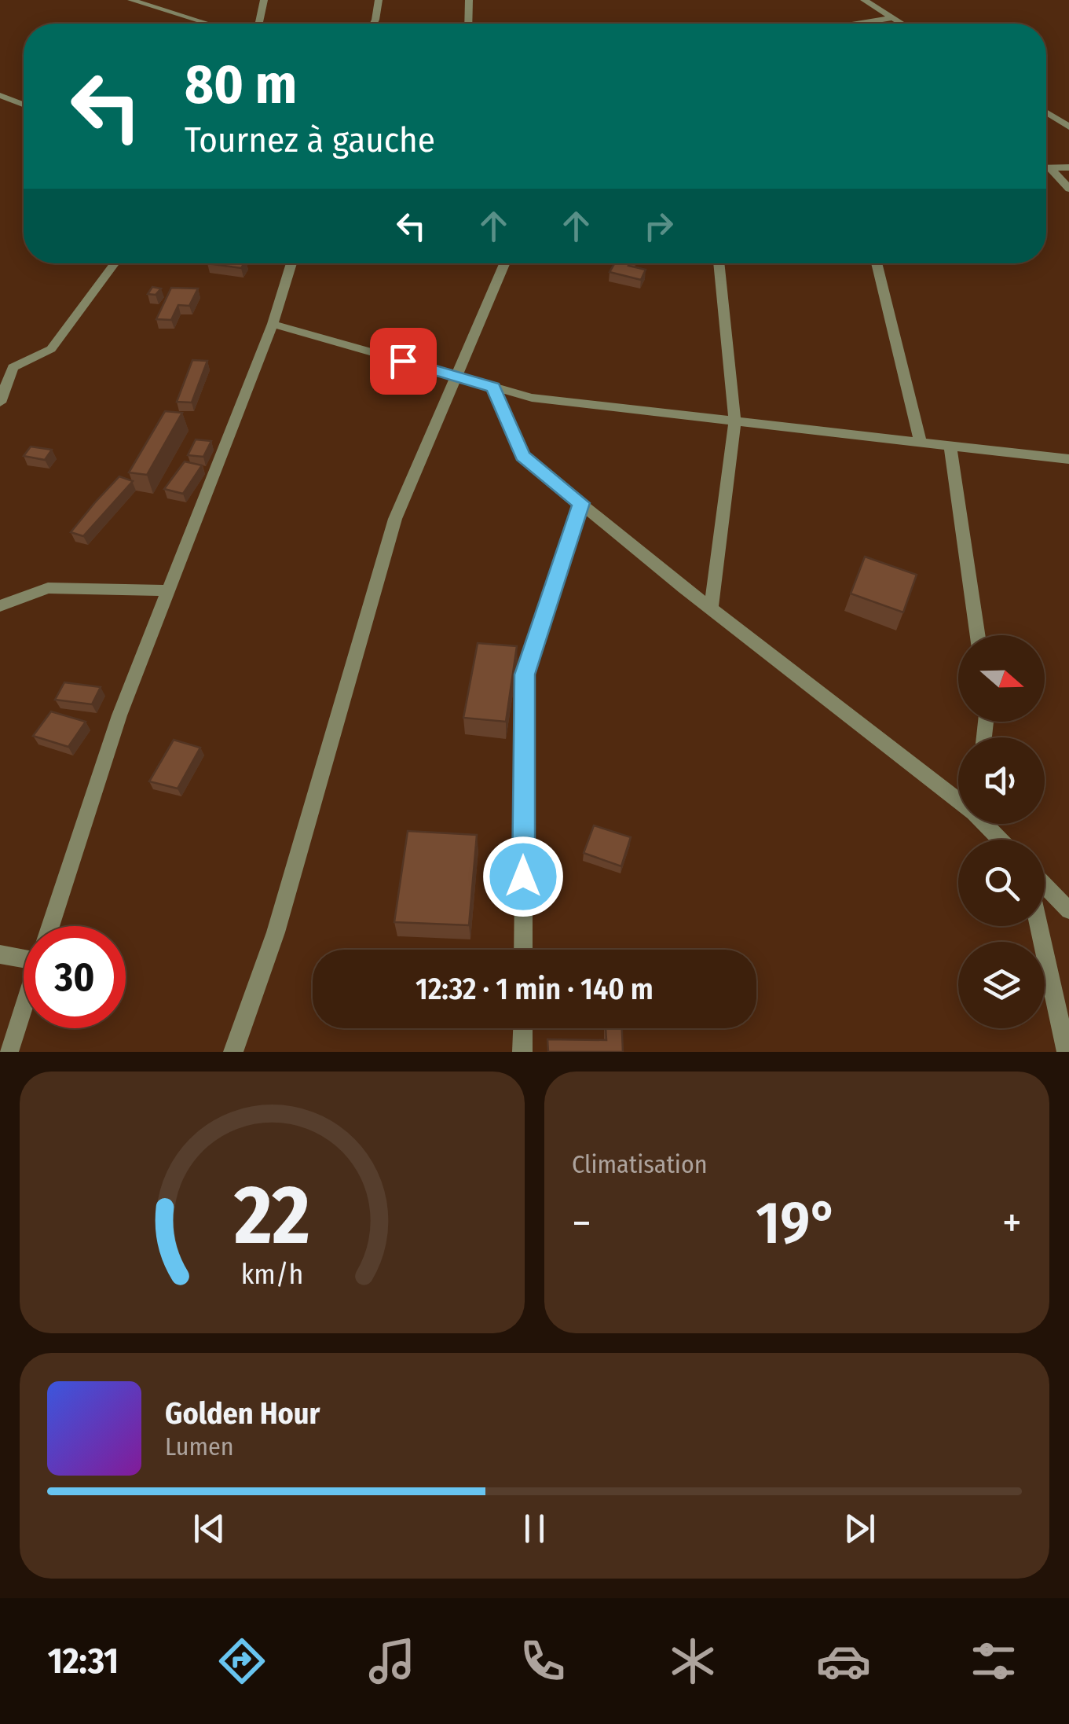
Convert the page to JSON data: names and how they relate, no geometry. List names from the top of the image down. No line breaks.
{"north":"right","page":{"turn":["80 m","Tournez à gauche"],"limit":"30","trip":"12:32 · 1 min · 140 m","tile":"Climatisation","heat":["−","19°","+"],"song":["Golden Hour","Lumen"],"tabs":"12:31","gauge":["22","km/h"]}}
